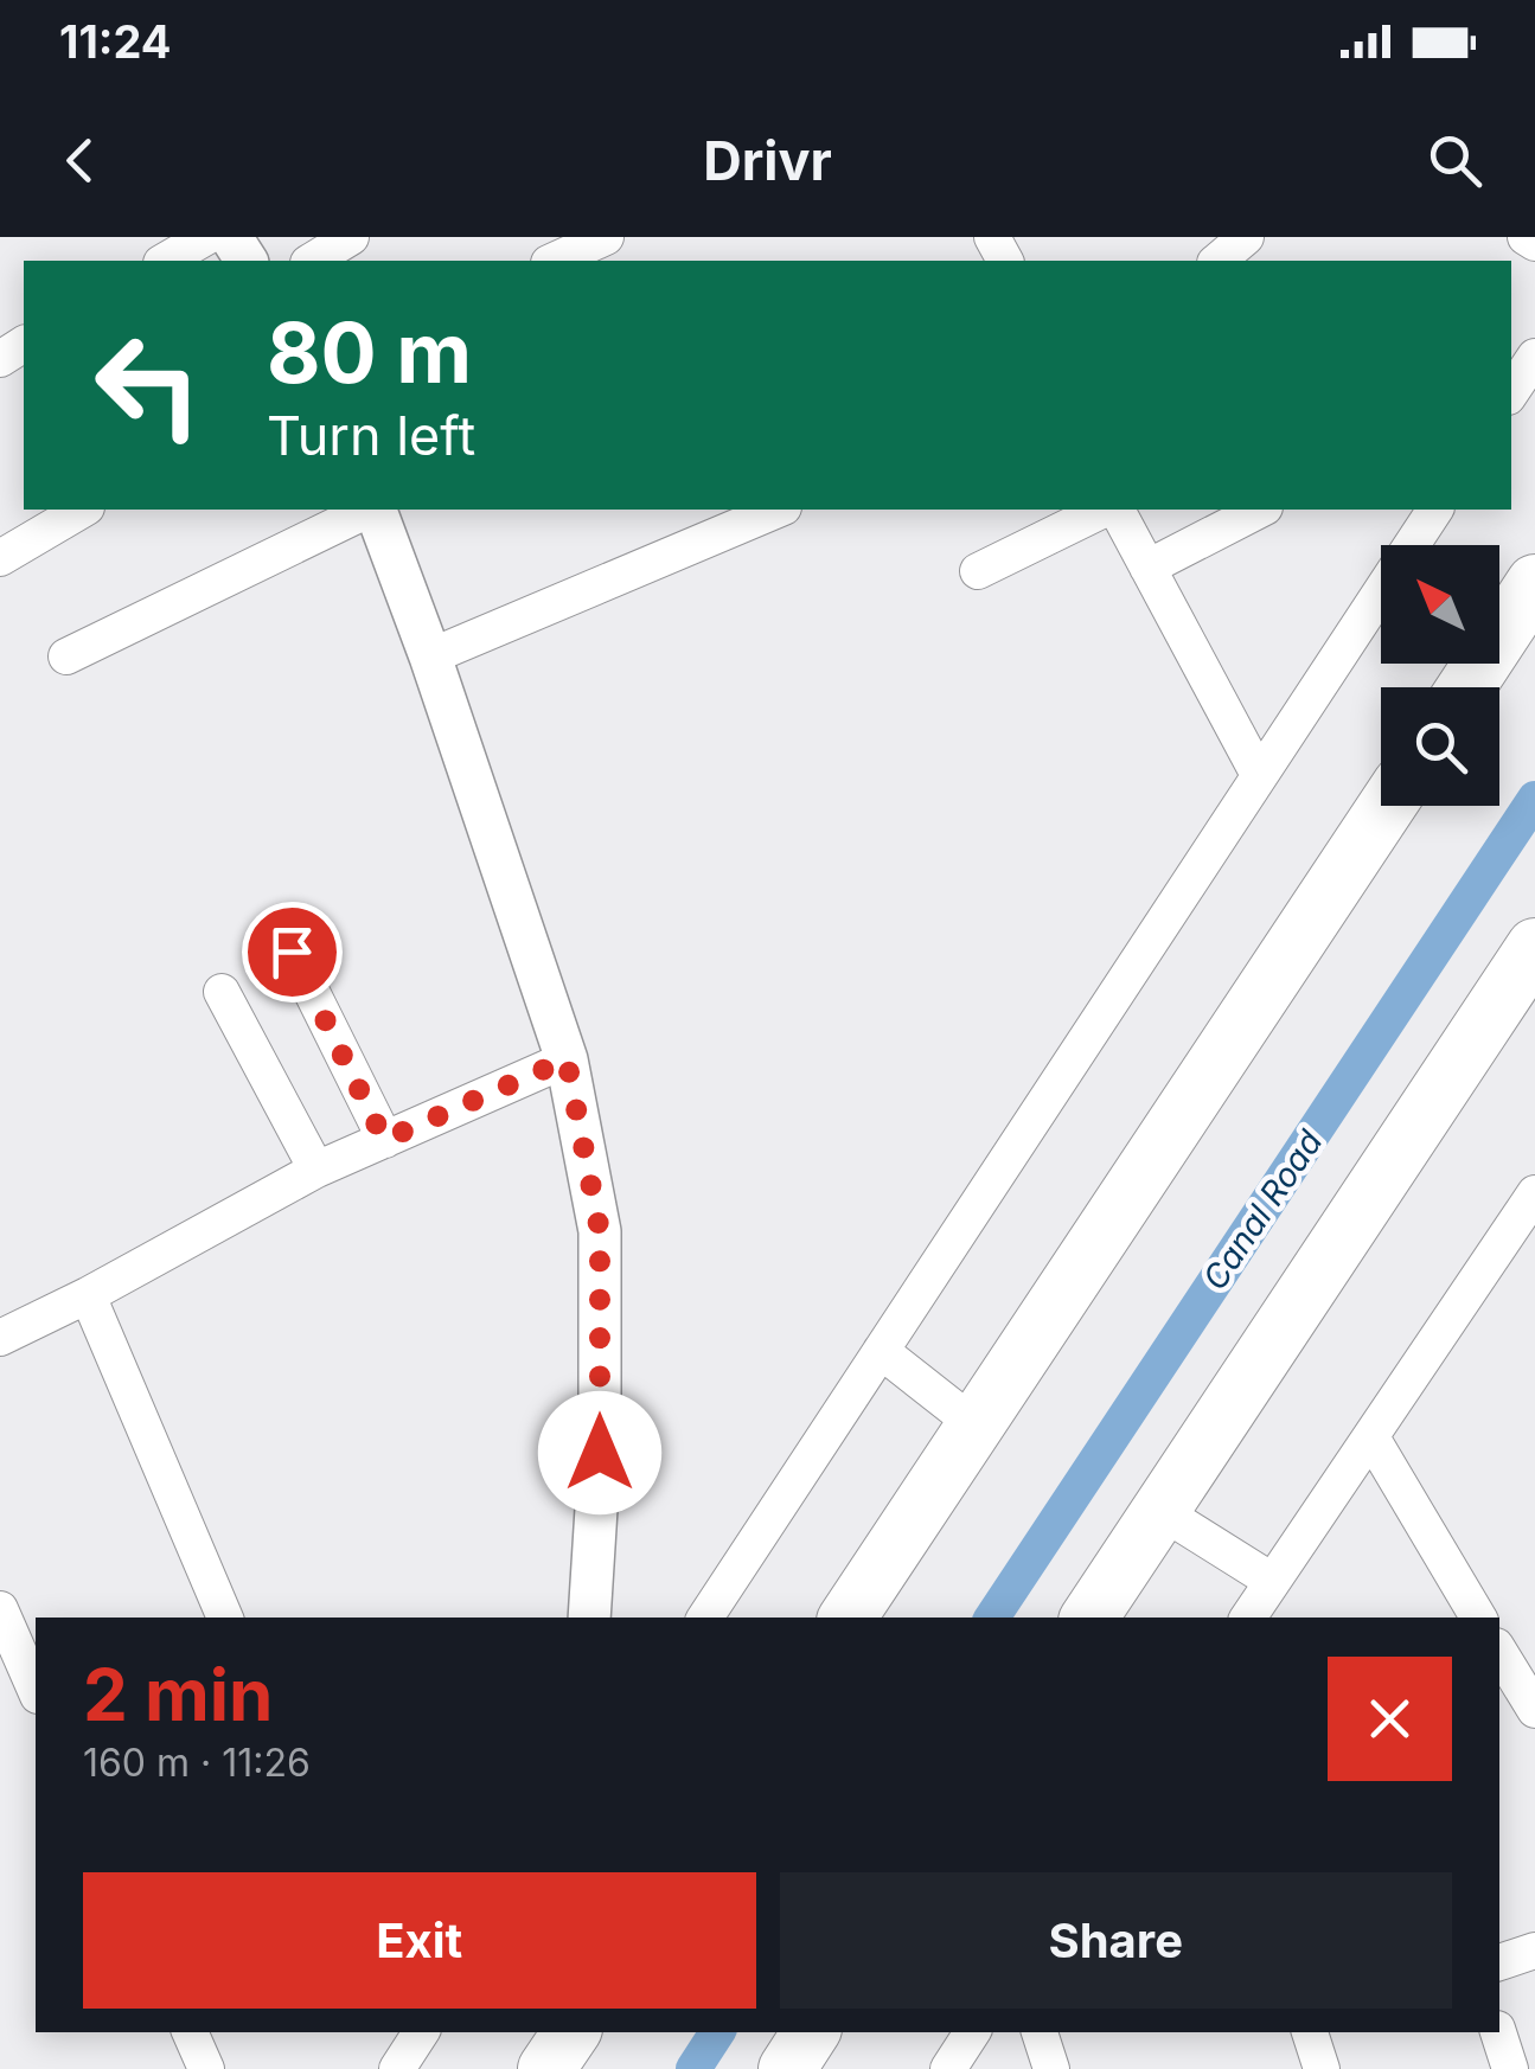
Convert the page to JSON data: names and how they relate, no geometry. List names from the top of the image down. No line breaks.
{"water":["Canal Road"],"north":"top left","page":{"status":"11:24","header":"Drivr","turn":["80 m","Turn left"],"heading":["2 min","160 m · 11:26"],"buttons":["Exit","Share"]}}
